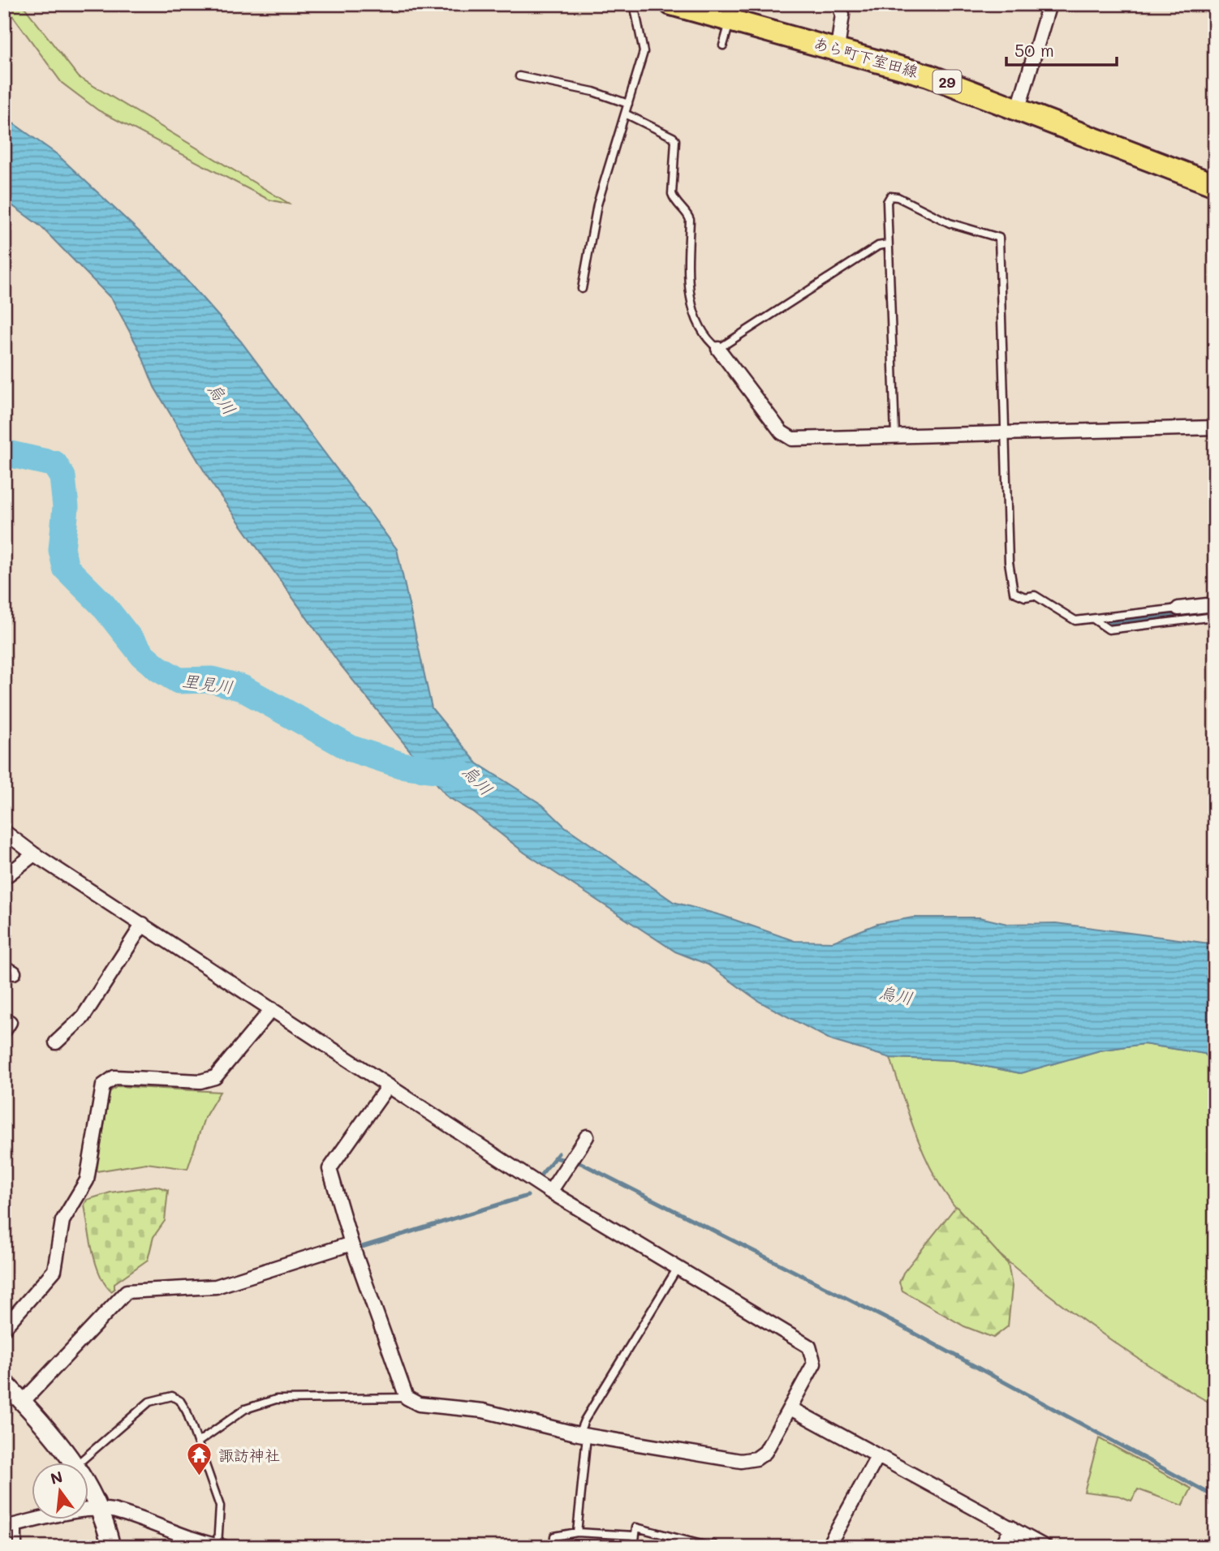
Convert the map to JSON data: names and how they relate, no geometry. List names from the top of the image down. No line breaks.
{"streets":{"main road":["あら町下室田線","29"]},"water":["烏川","里見川"],"places":{"temple":["諏訪神社"]},"scale_bar":"50 m","north":"top"}
